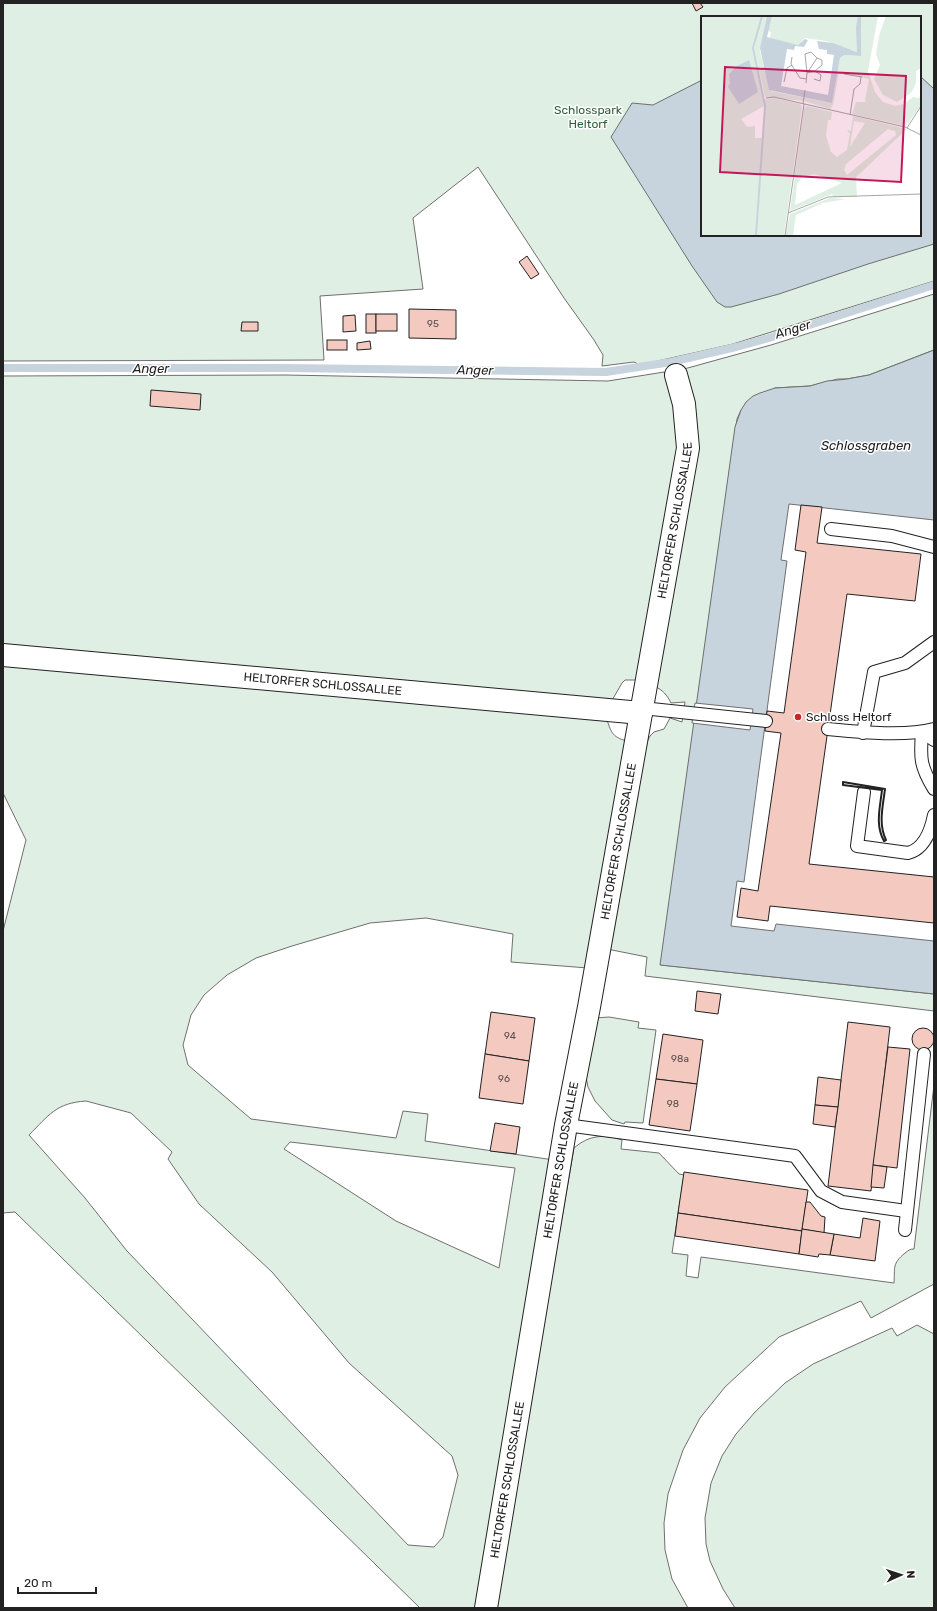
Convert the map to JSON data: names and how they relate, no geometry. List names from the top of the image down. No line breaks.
{"streets":{"street":["HELTORFER SCHLOSSALLEE"]},"water":["Anger","Schlossgraben"],"parks":["Schlosspark Heltorf"],"places":["Schloss Heltorf"],"house_numbers":["95","94","98a","96","98"],"scale_bar":"20 m","north":"right"}
